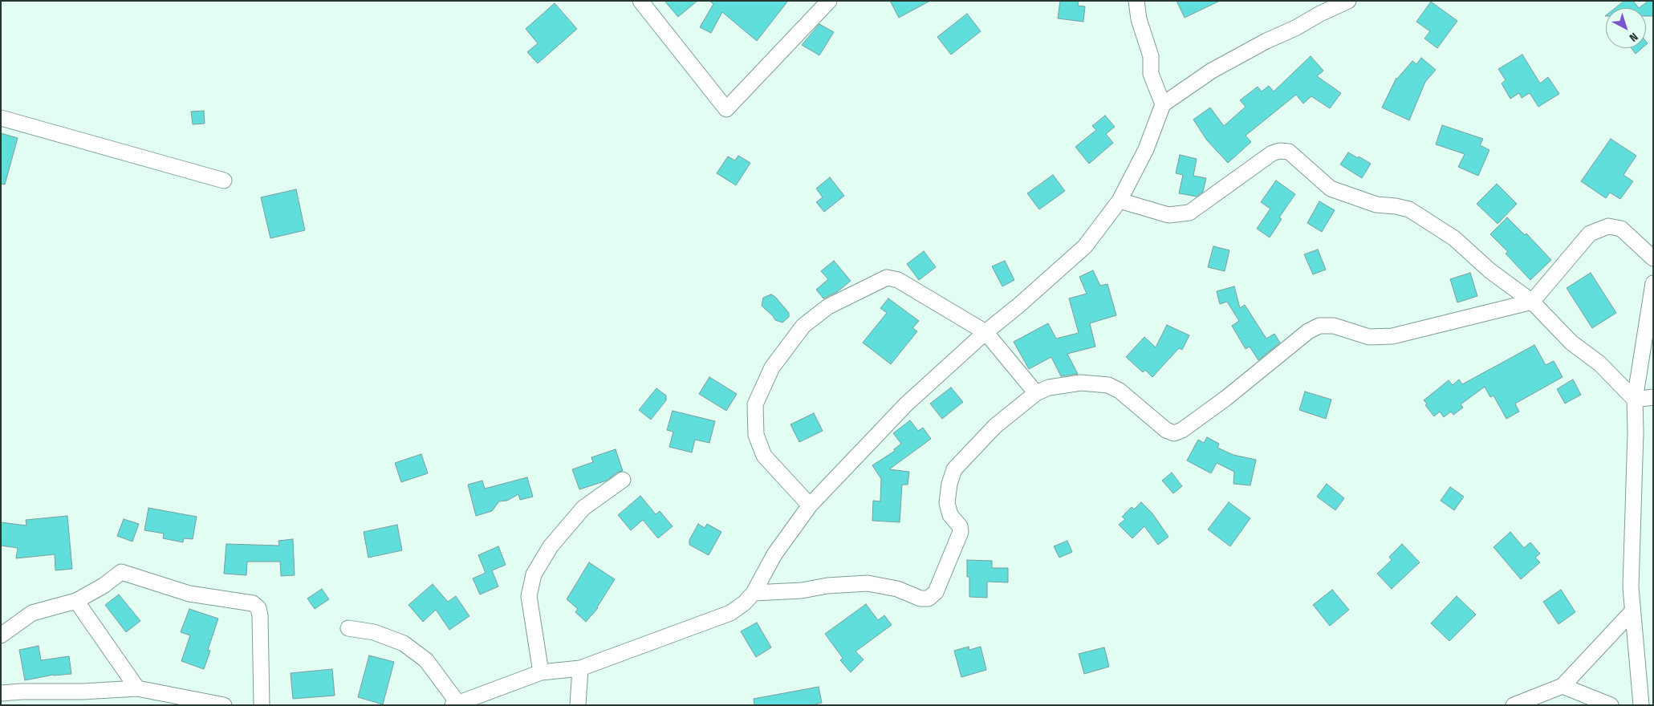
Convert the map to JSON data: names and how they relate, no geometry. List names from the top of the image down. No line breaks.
{"north":"bottom right"}
